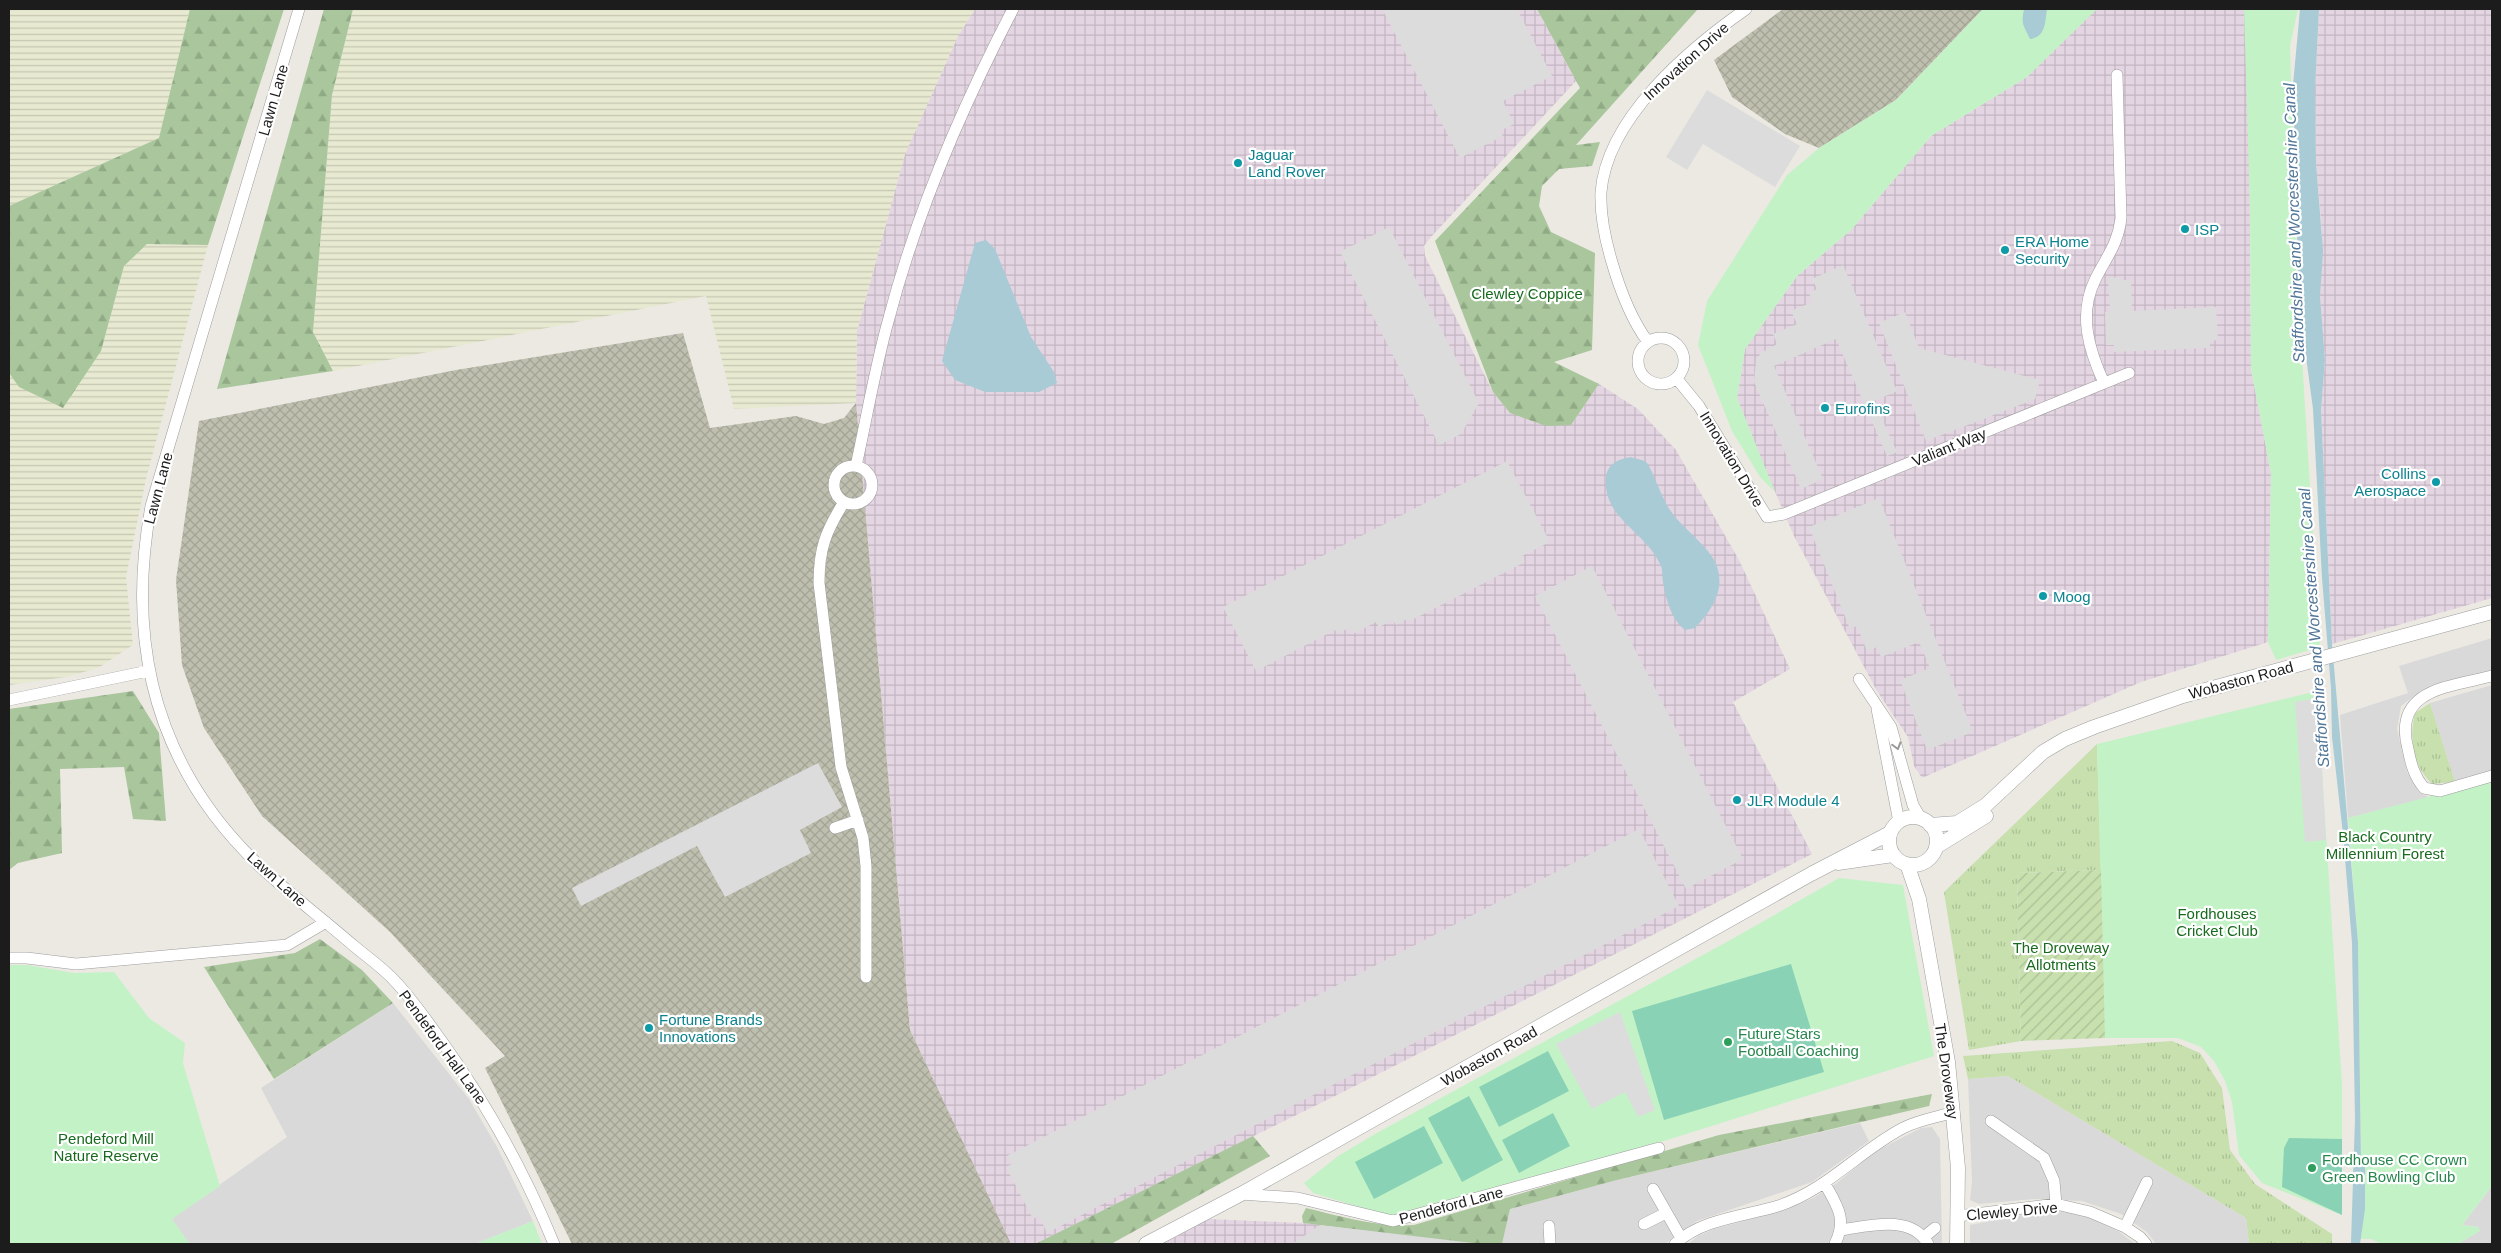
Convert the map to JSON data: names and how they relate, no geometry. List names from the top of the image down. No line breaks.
{"streets":{"street":["Innovation Drive","Lawn Lane","Valiant Way","Wobaston Road","Pendeford Hall Lane","The Droveway","Pendeford Lane","Clewley Drive"]},"crossings":[["Innovation Drive","Valiant Way"],["Lawn Lane","Pendeford Hall Lane"],["Wobaston Road","The Droveway"],["Wobaston Road","Pendeford Lane"],["The Droveway","Clewley Drive"]],"water":["Staffordshire and Worcestershire Canal"],"parks":["Clewley Coppice","Black Country Millennium Forest","Fordhouses Cricket Club","The Droveway Allotments","Pendeford Mill Nature Reserve"],"places":["Jaguar Land Rover","ISP","ERA Home Security","Eurofins","Collins Aerospace","Moog","JLR Module 4","Fortune Brands Innovations","Future Stars Football Coaching","Fordhouse CC Crown Green Bowling Club"]}
